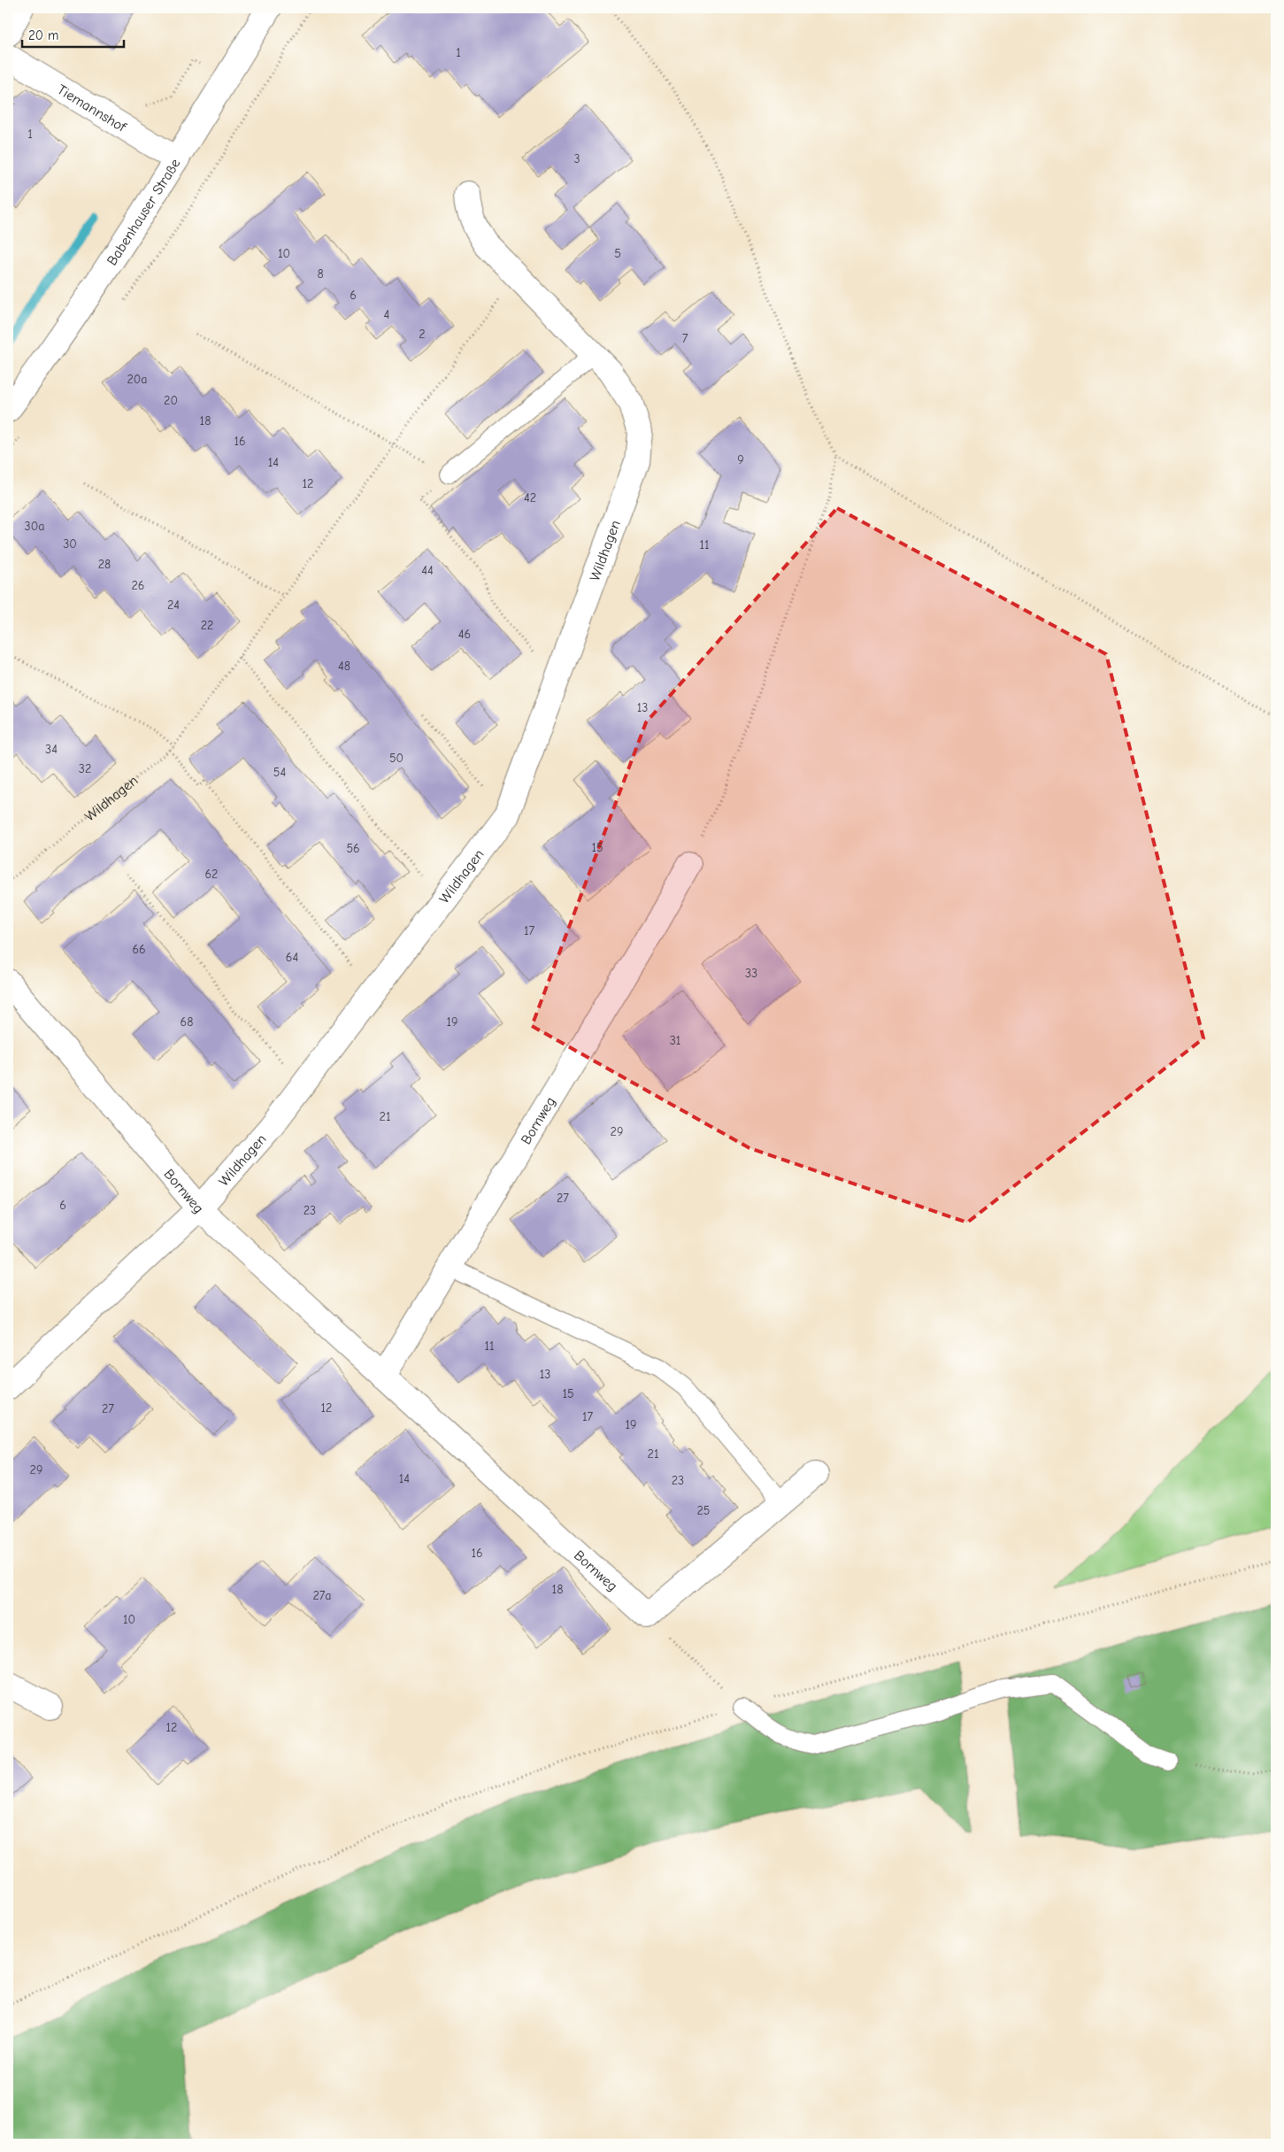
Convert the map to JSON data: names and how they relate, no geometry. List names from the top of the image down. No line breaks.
{"streets":{"street":["Tiemannshof","Babenhauser Straße","Wildhagen","Bornweg"]},"crossings":[["Tiemannshof","Babenhauser Straße"],["Wildhagen","Bornweg"]],"house_numbers":["1","1","3","10","5","8","6","4","2","7","20a","20","18","16","9","14","12","42","30a","30","11","28","44","26","24","22","46","48","13","34","50","32","54","15","56","62","17","66","64","33","68","19","31","21","29","27","6","23","11","13","15","12","27","17","19","21","29","14","23","25","16","18","27a","10","12"],"scale_bar":"20 m"}
